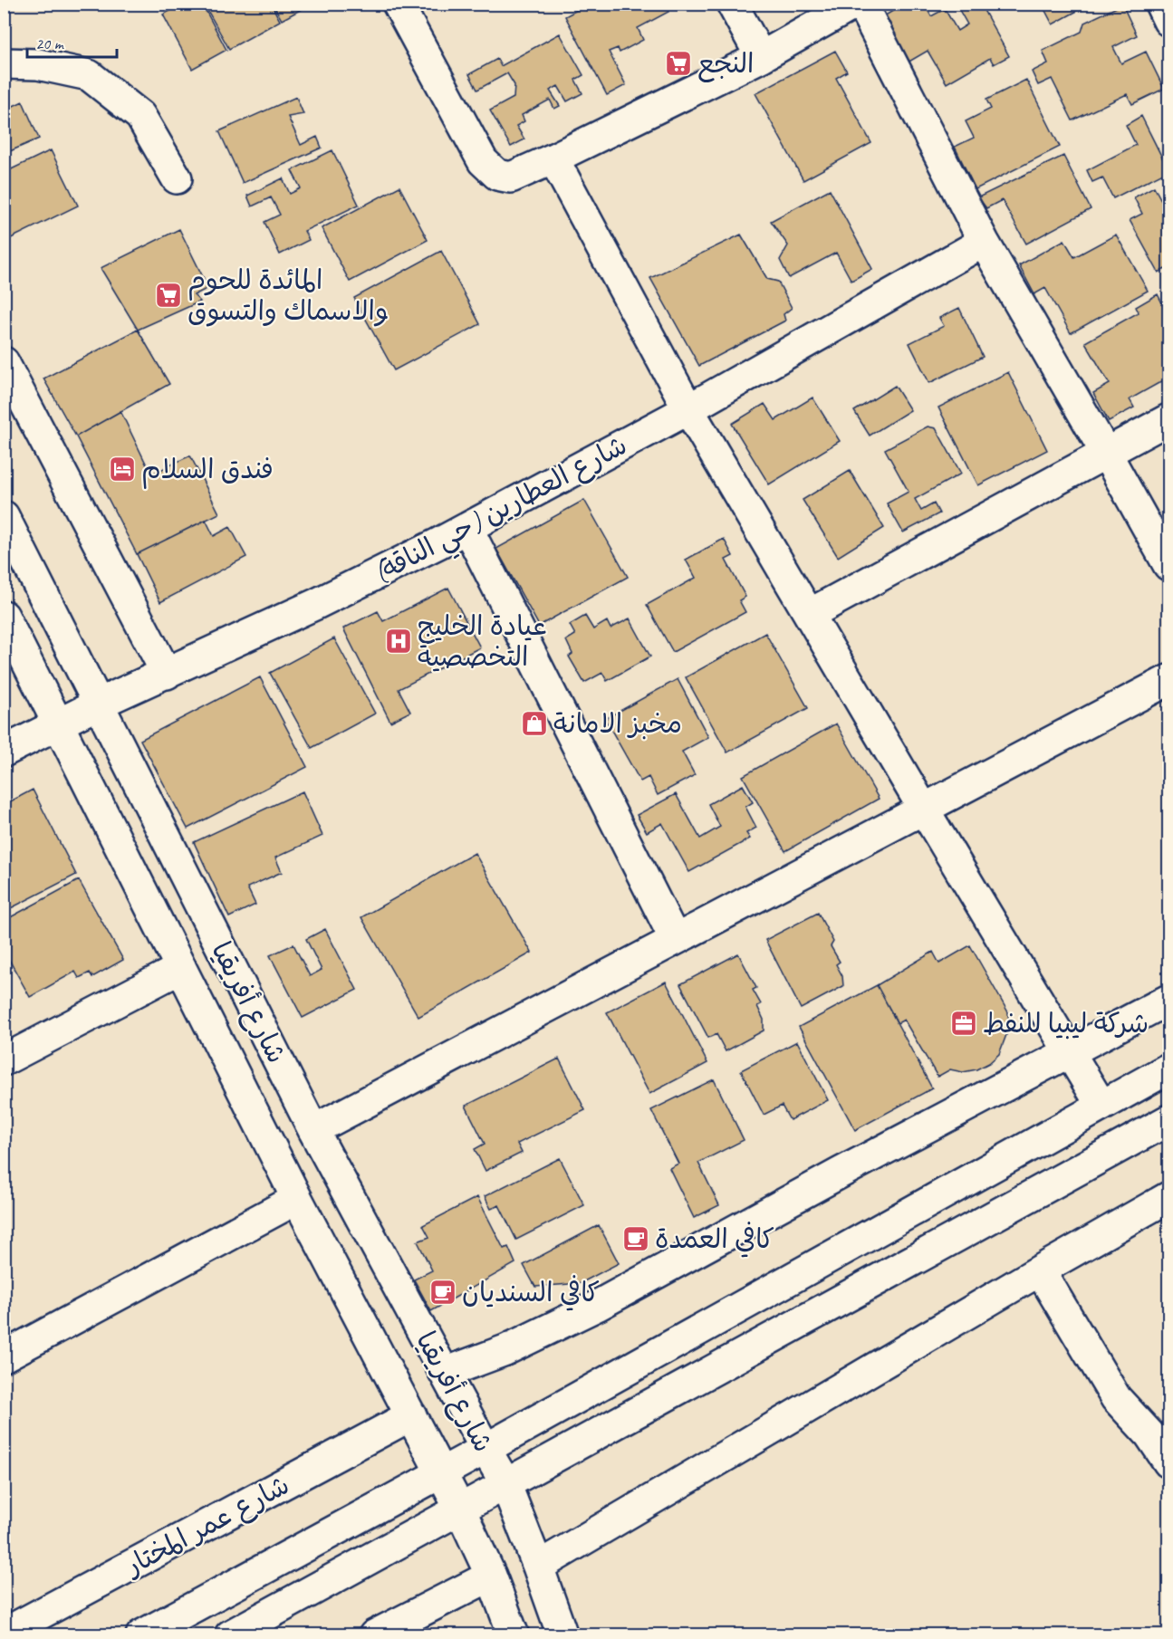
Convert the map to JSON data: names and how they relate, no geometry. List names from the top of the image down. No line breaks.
{"streets":{"main road":["شارع العطارين (حي الناقة)","شارع أفريقيا","شارع عمر المختار"]},"crossings":[["شارع العطارين (حي الناقة)","شارع أفريقيا"],["شارع أفريقيا","شارع عمر المختار"]],"places":{"supermarket":["النجع","المائدة للحوم والاسماك والتسوق"],"hotel":["فندق السلام"],"hospital":["عيادة الخليج التخصصية"],"shop":["مخبز الامانة"],"office":["شركة ليبيا للنفط"],"cafe":["كافي العمدة","كافي السنديان"]},"scale_bar":"20 m"}
